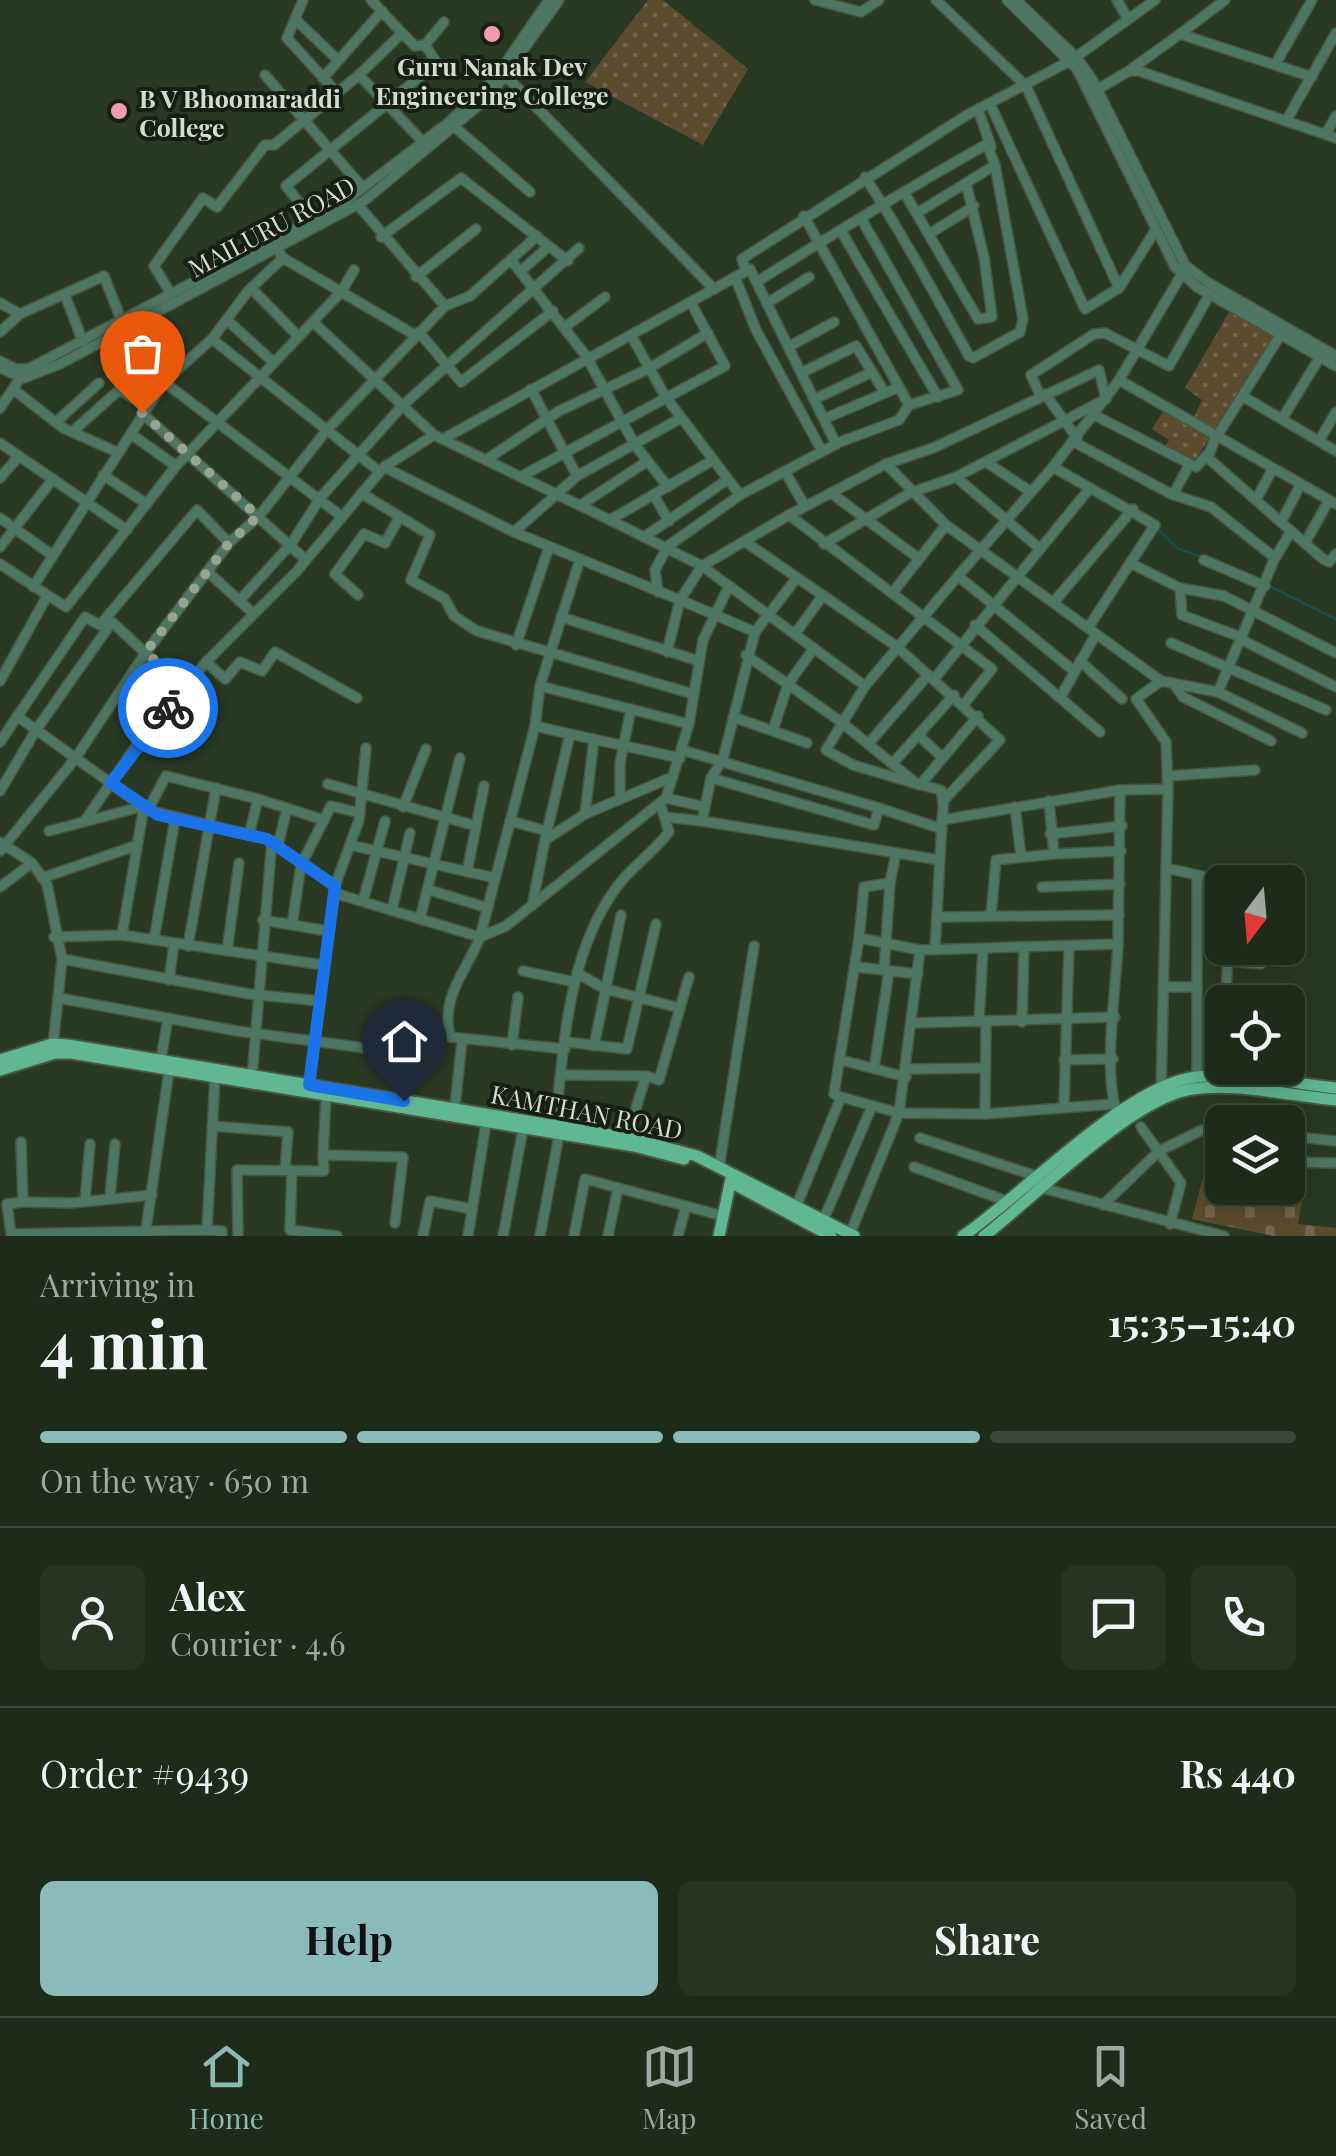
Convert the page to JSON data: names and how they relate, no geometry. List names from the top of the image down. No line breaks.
{"streets":{"main road":["KAMTHAN ROAD"],"street":["MAILURU ROAD"]},"places":["Guru Nanak Dev Engineering College","B V Bhoomaraddi College"],"north":"bottom","page":{"heading":["4 min","Arriving in","15:35–15:40"],"panel":["Alex","Courier · 4.6","Order #9439","Rs 440"],"bar":"On the way · 650 m","buttons":["Help","Share"],"tabs":["Home","Map","Saved"]}}
